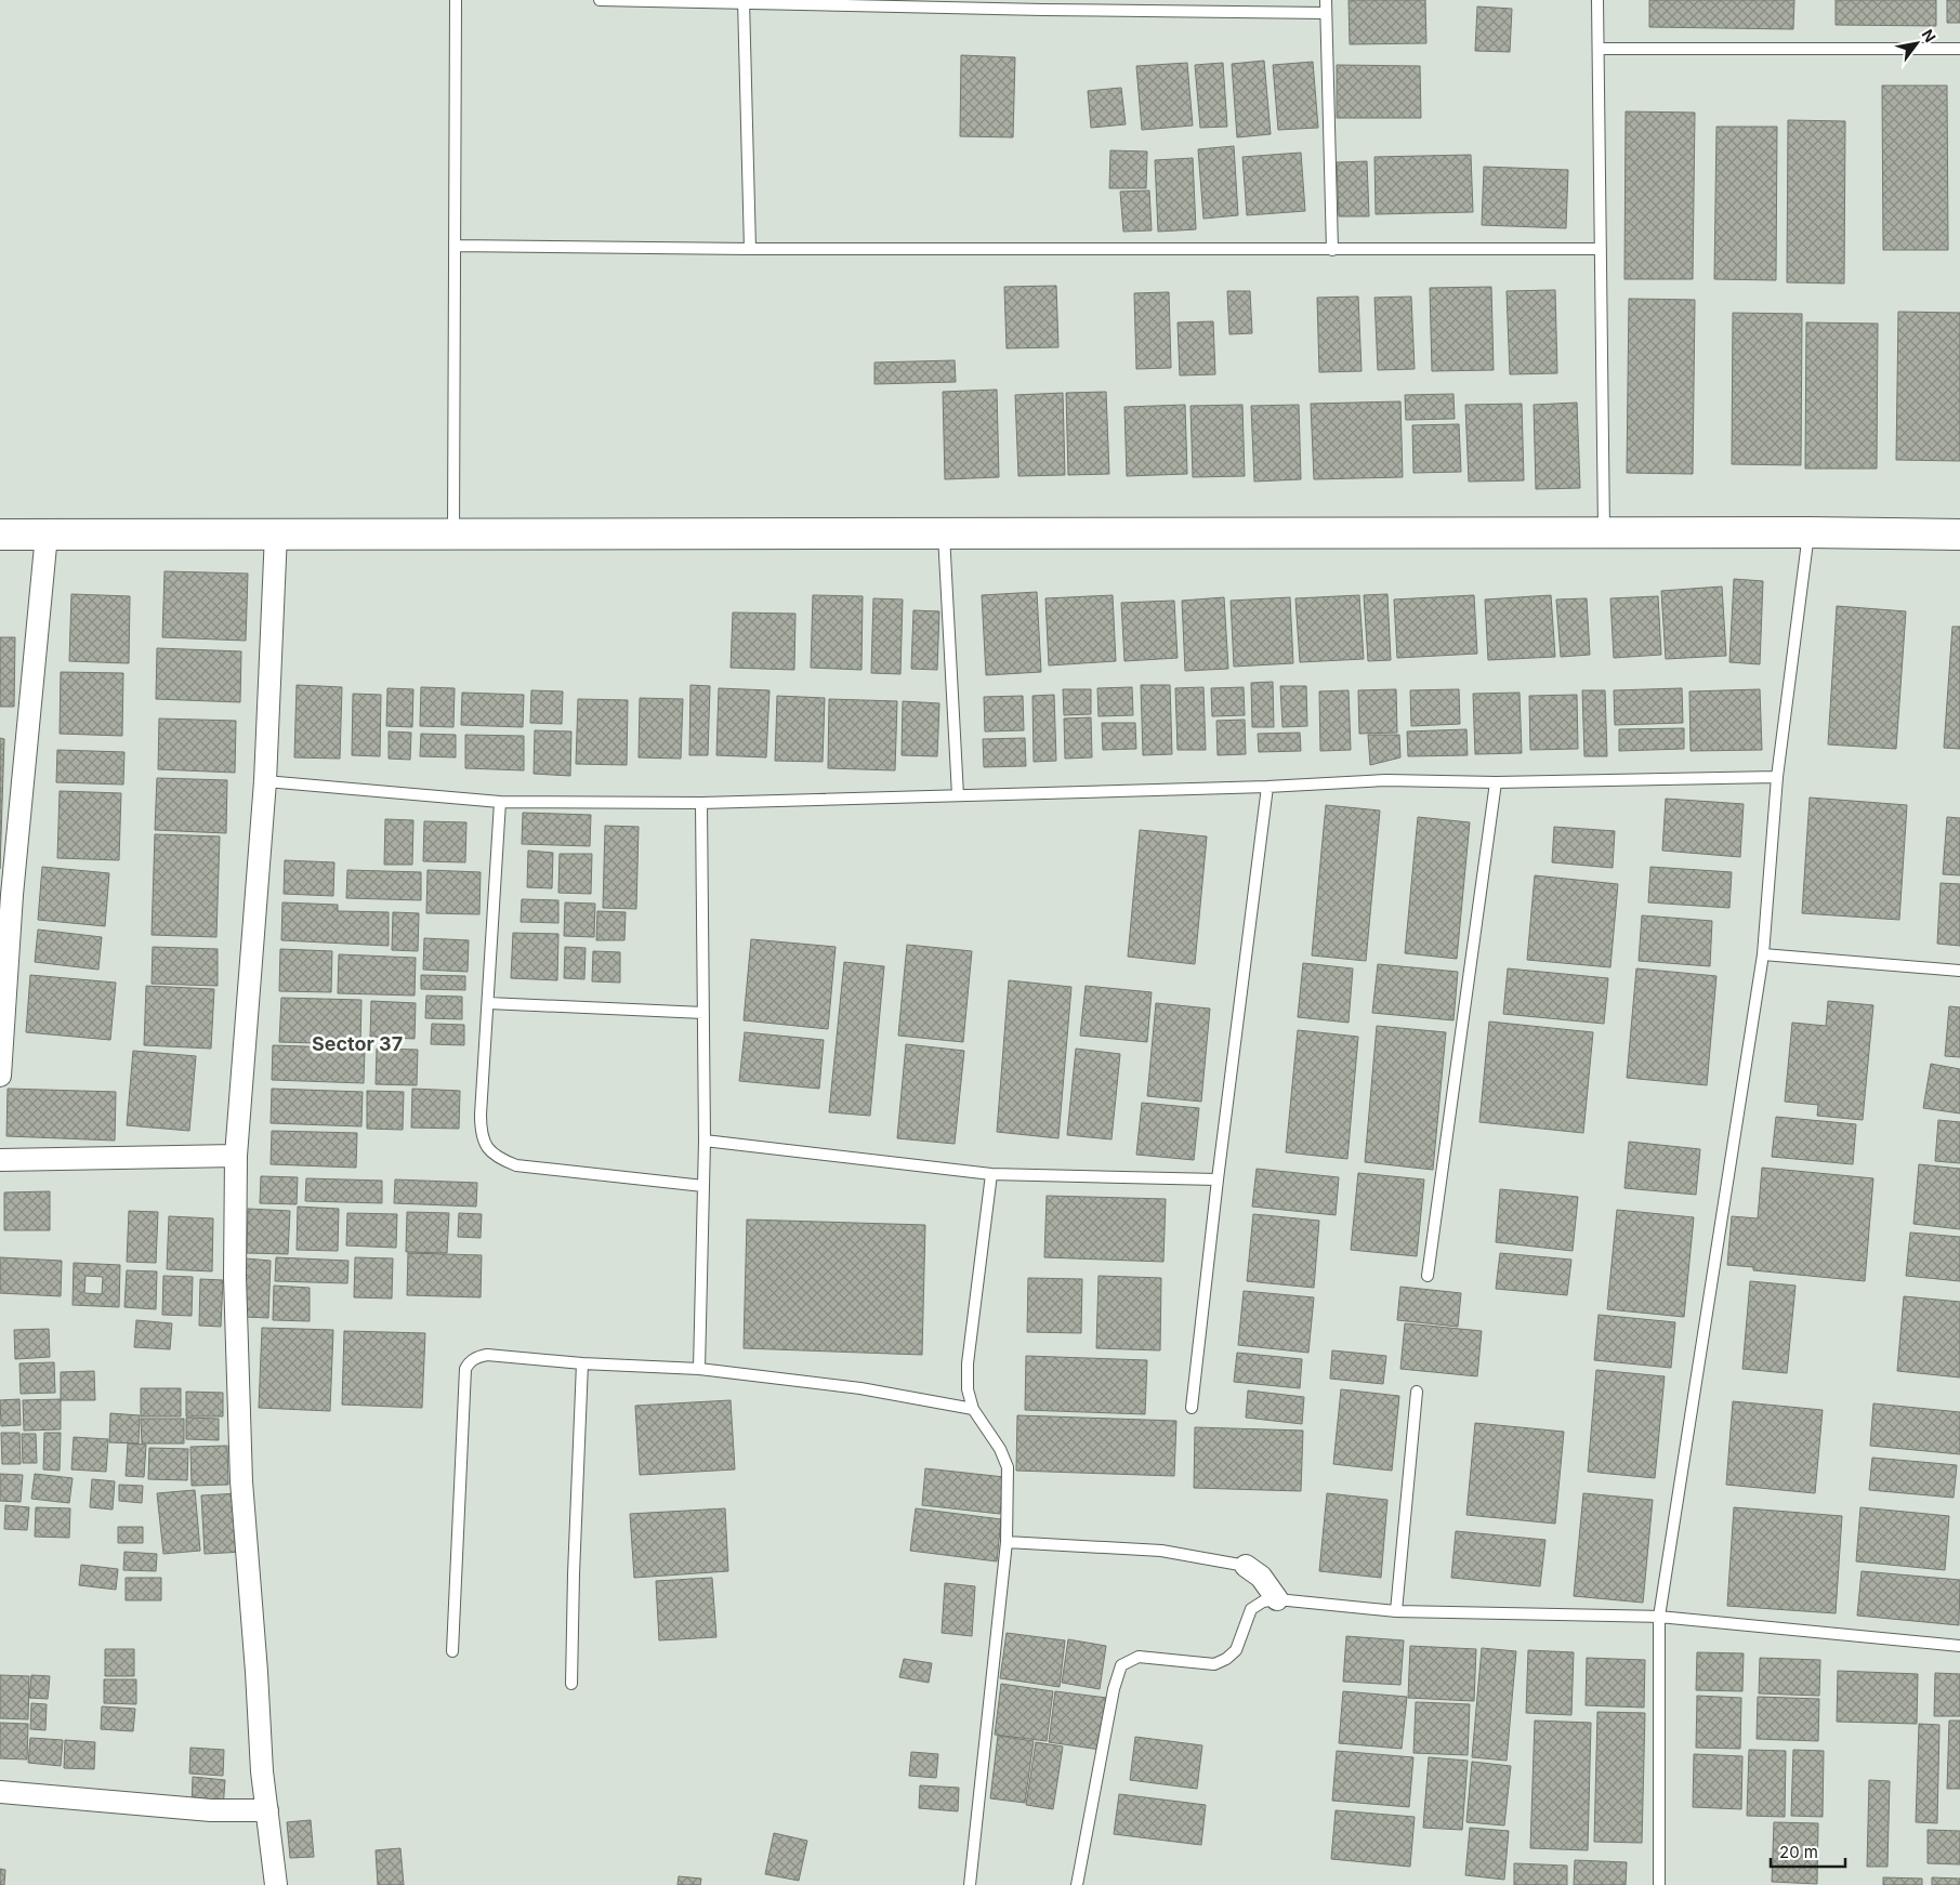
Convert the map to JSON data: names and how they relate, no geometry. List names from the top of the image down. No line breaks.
{"districts":["Sector 37"],"scale_bar":"20 m","north":"top right"}
